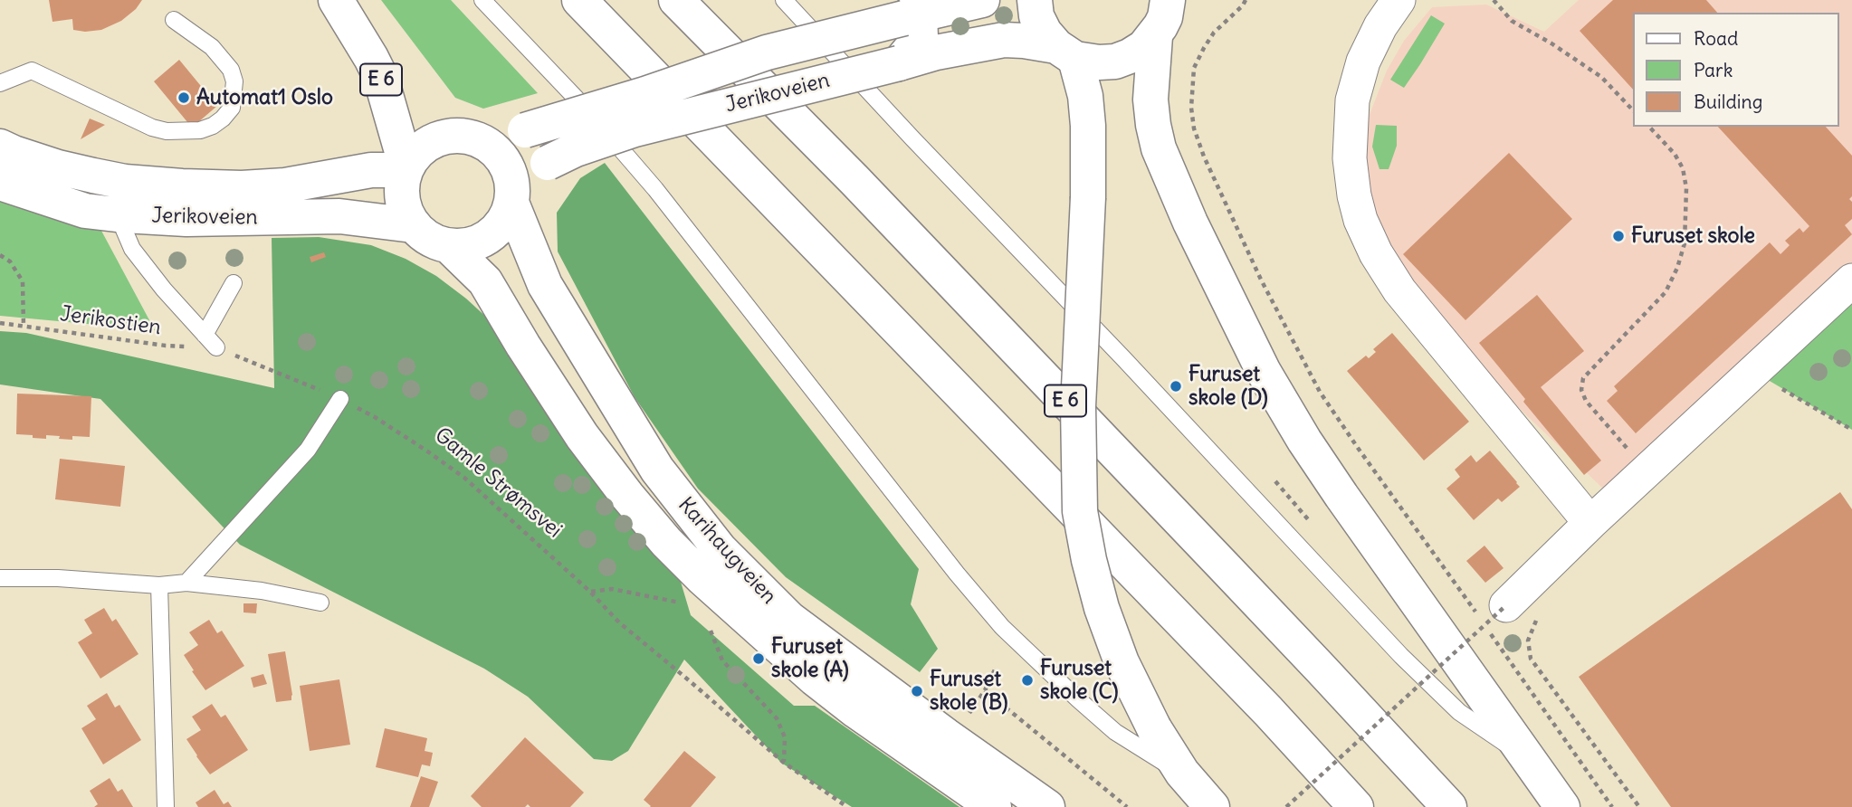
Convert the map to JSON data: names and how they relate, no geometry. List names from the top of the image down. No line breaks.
{"streets":{"main road":["E 6","Jerikoveien","Karihaugveien"],"path":["Jerikostien","Gamle Strømsvei"]},"crossings":[["E 6","Jerikoveien"],["E 6","Karihaugveien"],["Jerikoveien","Karihaugveien"],["Jerikostien","Gamle Strømsvei"]],"places":["Automat1 Oslo","Furuset skole","Furuset skole (D)","Furuset skole (A)","Furuset skole (C)","Furuset skole (B)"],"legend":["Road","Park","Building"]}
